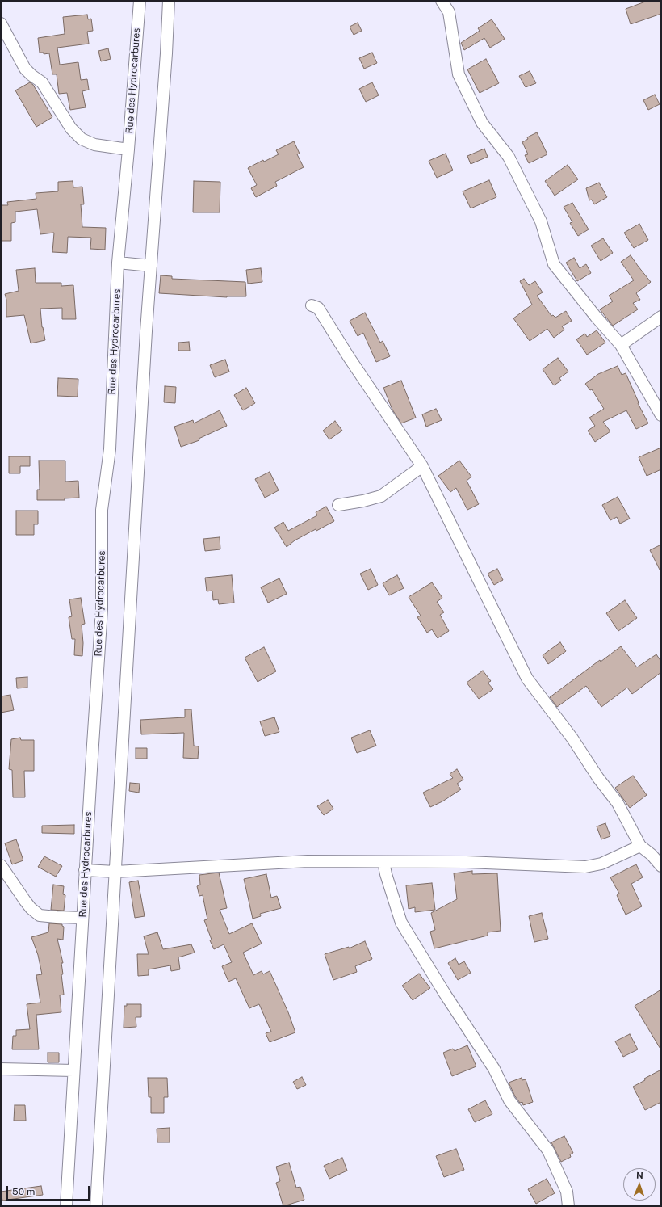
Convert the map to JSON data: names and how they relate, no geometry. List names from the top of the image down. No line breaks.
{"streets":{"street":["Rue des Hydrocarbures"]},"scale_bar":"50 m","north":"top"}
